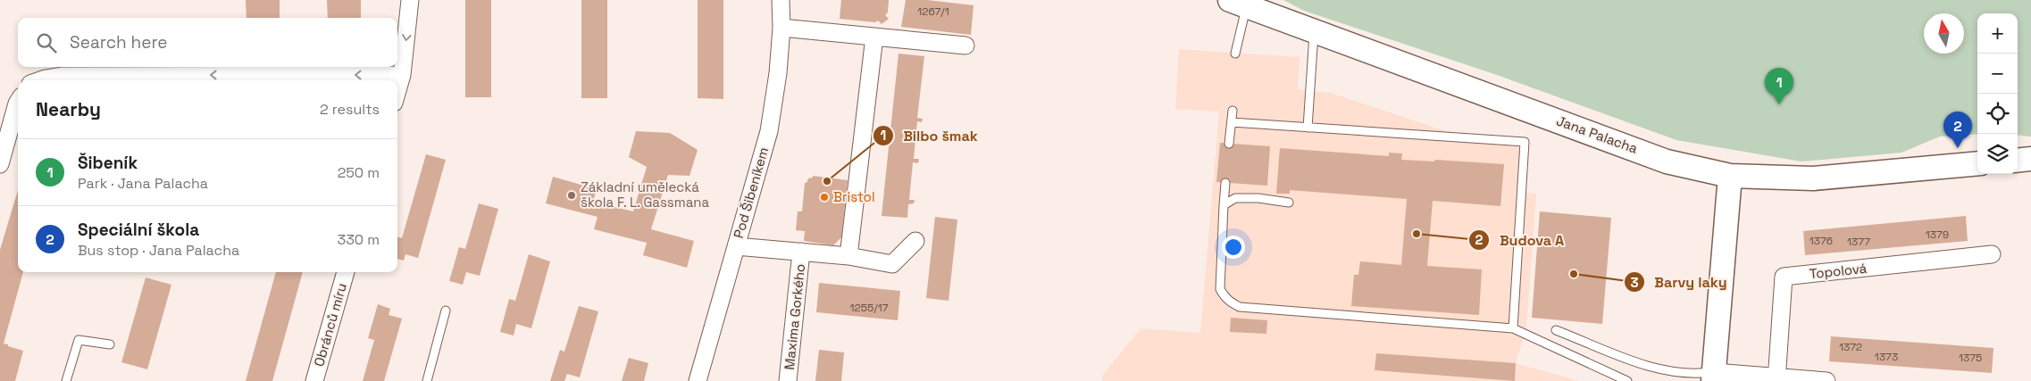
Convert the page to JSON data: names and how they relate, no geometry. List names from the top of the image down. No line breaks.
{"streets":{"street":["Jana Palacha","Pod Šibeníkem","Topolová","Maxima Gorkého","Obránců míru"]},"crossings":[["Pod Šibeníkem","Maxima Gorkého"]],"places":["Bilbo šmak","Základní umělecká škola F. L. Gassmana","Bristol","Budova A","Barvy laky"],"house_numbers":["1267/1","1379","1376","1377","1255/17","1372","1373","1375"],"north":"top","page":{"map_buttons":["+","−"],"search":"Search here","pins":["1","2"],"heading":["Nearby","2 results"],"list":[{"mark":"1","name":"Šibeník","note":"Park · Jana Palacha","value":"250 m"},{"mark":"2","name":"Speciální škola","note":"Bus stop · Jana Palacha","value":"330 m"}]}}
